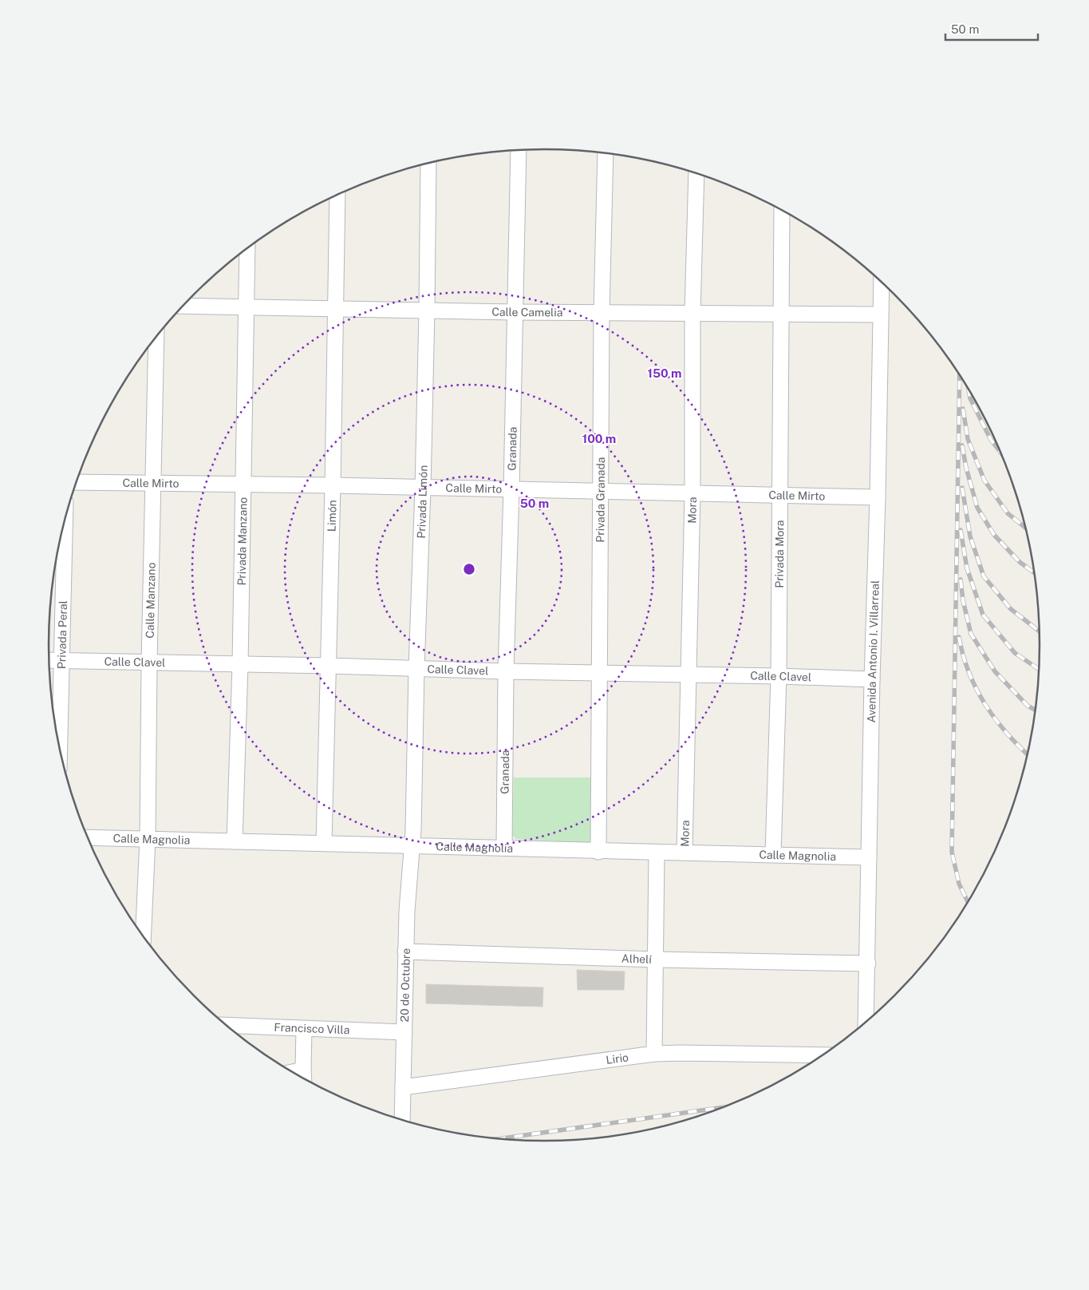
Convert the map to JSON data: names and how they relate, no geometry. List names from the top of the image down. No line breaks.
{"streets":{"street":["Calle Camelia","Granada","Calle Mirto","Privada Granada","Privada Limón","Mora","Limón","Privada Manzano","Privada Mora","Calle Manzano","Privada Peral","Avenida Antonio I. Villarreal","Calle Clavel","Calle Magnolia","Alhelí","20 de Octubre","Francisco Villa","Lirio"]},"crossings":[["Calle Camelia","Granada"],["Calle Camelia","Privada Granada"],["Calle Camelia","Privada Limón"],["Calle Camelia","Mora"],["Calle Camelia","Limón"],["Calle Camelia","Privada Manzano"],["Calle Camelia","Privada Mora"],["Calle Camelia","Avenida Antonio I. Villarreal"],["Granada","Calle Mirto"],["Granada","Calle Clavel"],["Granada","Calle Magnolia"],["Calle Mirto","Privada Granada"],["Calle Mirto","Privada Limón"],["Calle Mirto","Mora"],["Calle Mirto","Limón"],["Calle Mirto","Privada Manzano"],["Calle Mirto","Privada Mora"],["Calle Mirto","Calle Manzano"],["Calle Mirto","Avenida Antonio I. Villarreal"],["Privada Granada","Calle Clavel"],["Privada Granada","Calle Magnolia"],["Privada Limón","Calle Clavel"],["Privada Limón","Calle Magnolia"],["Privada Limón","20 de Octubre"],["Mora","Calle Clavel"],["Mora","Calle Magnolia"],["Limón","Calle Clavel"],["Limón","Calle Magnolia"],["Privada Manzano","Calle Clavel"],["Privada Manzano","Calle Magnolia"],["Privada Mora","Calle Clavel"],["Privada Mora","Calle Magnolia"],["Calle Manzano","Calle Clavel"],["Calle Manzano","Calle Magnolia"],["Privada Peral","Calle Clavel"],["Avenida Antonio I. Villarreal","Calle Clavel"],["Avenida Antonio I. Villarreal","Calle Magnolia"],["Avenida Antonio I. Villarreal","Alhelí"],["Calle Magnolia","20 de Octubre"],["Alhelí","20 de Octubre"],["20 de Octubre","Francisco Villa"],["20 de Octubre","Lirio"]],"scale_bar":"50 m","rings":["150 m","100 m","50 m"]}
